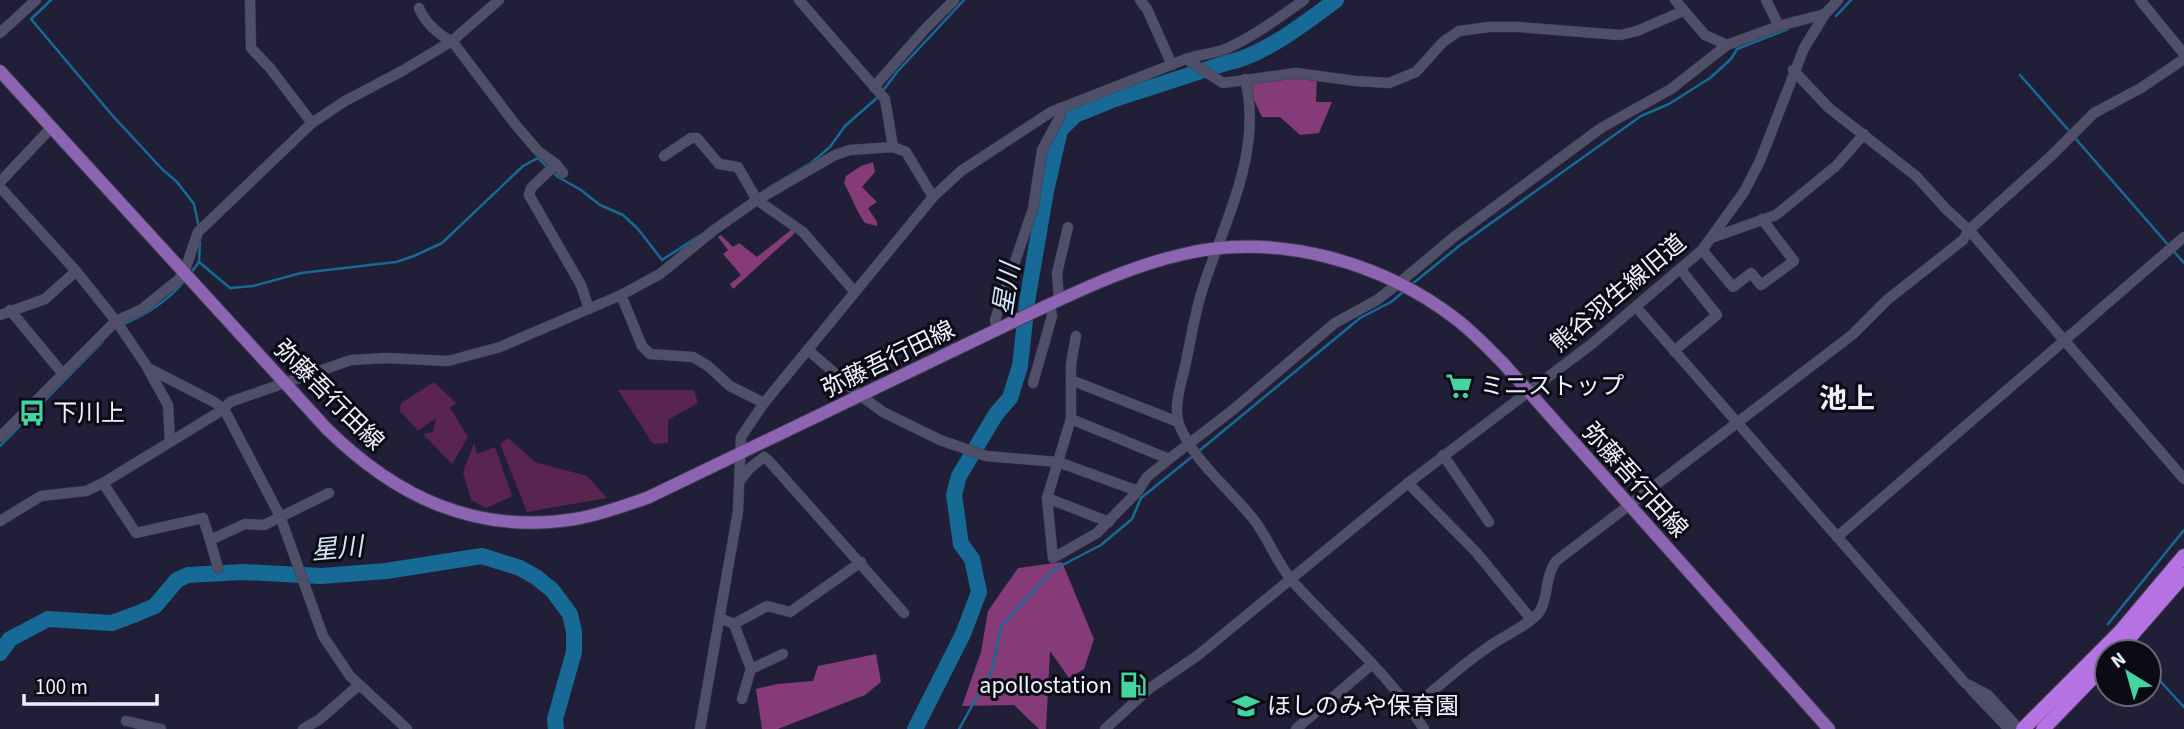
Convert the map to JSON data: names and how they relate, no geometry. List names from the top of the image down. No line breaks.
{"streets":{"main road":["弥藤吾行田線"],"street":["熊谷羽生線旧道"]},"crossings":[["熊谷羽生線旧道","弥藤吾行田線"]],"districts":["池上"],"water":["星川"],"places":{"supermarket":["ミニストップ"],"bus stop":["下川上"],"fuel station":["apollostation"],"school or university":["ほしのみや保育園"]},"scale_bar":"100 m","north":"top left"}
